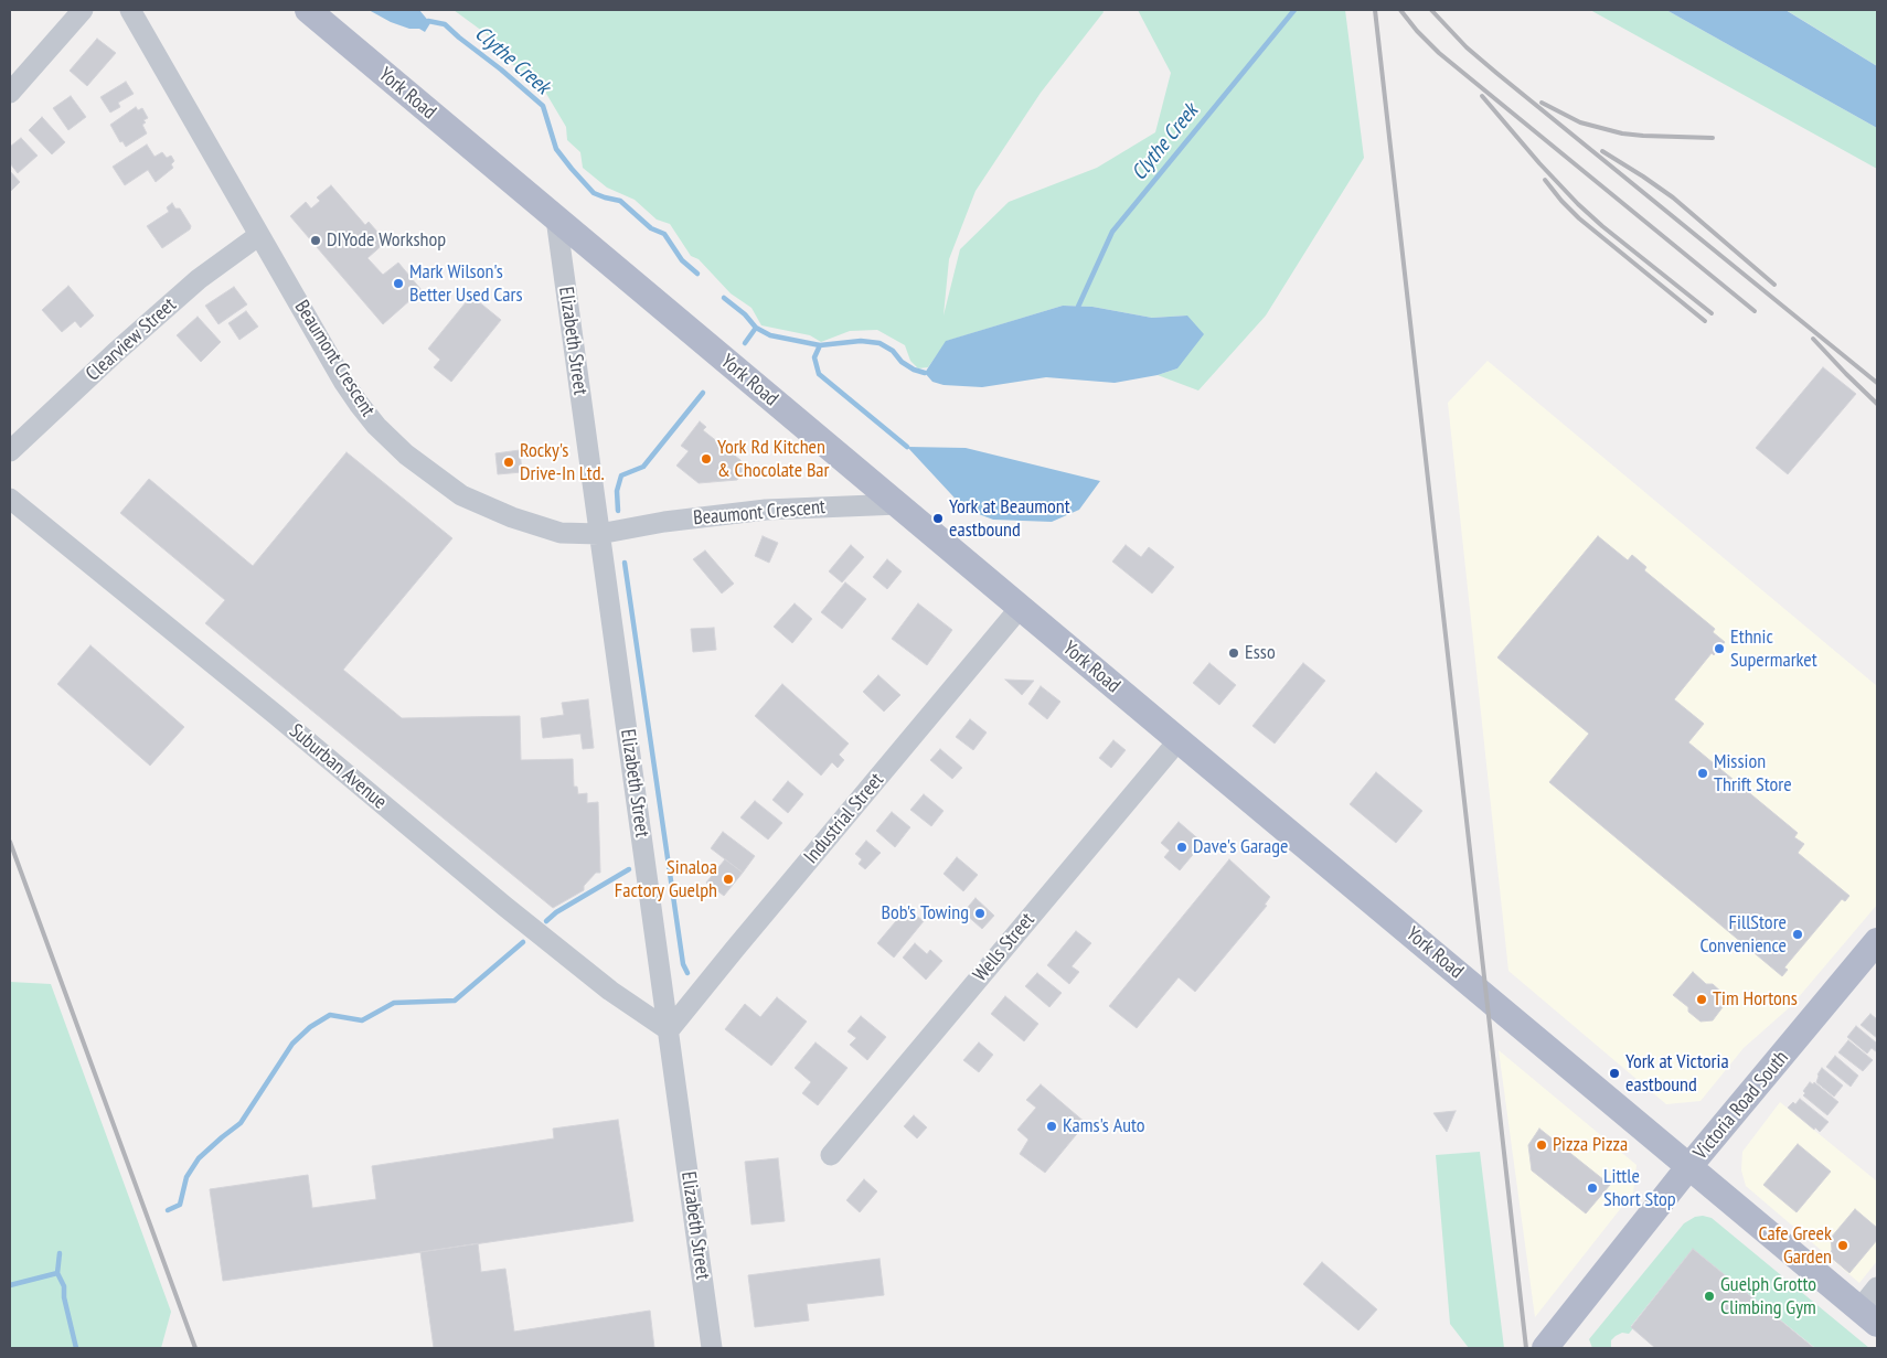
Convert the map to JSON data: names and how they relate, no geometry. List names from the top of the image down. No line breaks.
{"streets":{"main road":["York Road","Victoria Road South"],"street":["Clearview Street","Elizabeth Street","Beaumont Crescent","Suburban Avenue","Industrial Street","Wells Street"]},"crossings":[["York Road","Elizabeth Street"],["York Road","Beaumont Crescent"],["York Road","Industrial Street"],["York Road","Wells Street"],["York Road","Victoria Road South"],["Clearview Street","Beaumont Crescent"],["Elizabeth Street","Beaumont Crescent"],["Elizabeth Street","Suburban Avenue"],["Elizabeth Street","Industrial Street"],["Suburban Avenue","Industrial Street"]],"water":["Clythe Creek"],"places":["DIYode Workshop","Mark Wilson's Better Used Cars","York Rd Kitchen & Chocolate Bar","Rocky's Drive-In Ltd.","York at Beaumont eastbound","Ethnic Supermarket","Esso","Mission Thrift Store","Dave's Garage","Sinaloa Factory Guelph","Bob's Towing","FillStore Convenience","Tim Hortons","York at Victoria eastbound","Kams's Auto","Pizza Pizza","Little Short Stop","Cafe Greek Garden","Guelph Grotto Climbing Gym"]}
